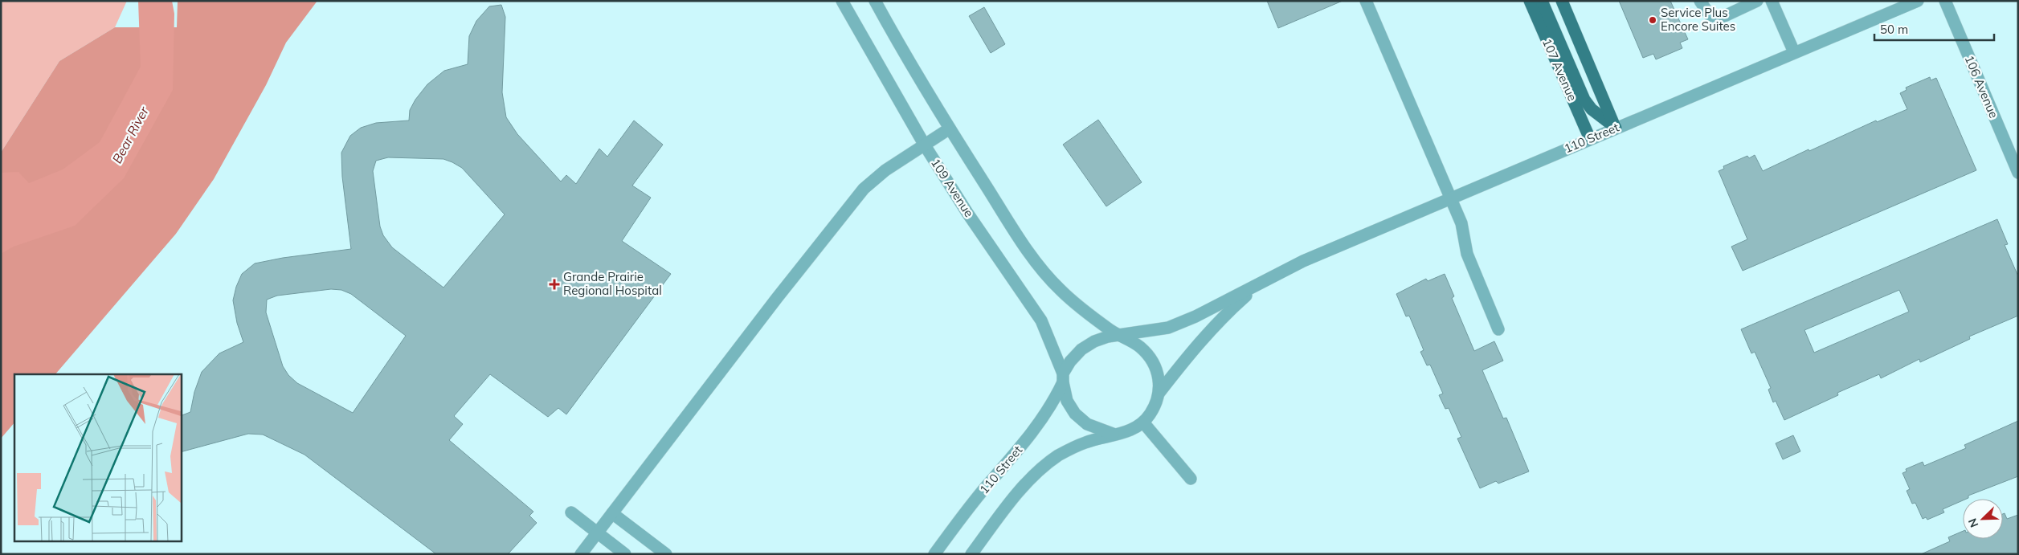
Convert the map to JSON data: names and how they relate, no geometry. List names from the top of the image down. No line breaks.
{"streets":{"main road":["107 Avenue"],"street":["106 Avenue","110 Street","109 Avenue"]},"crossings":[["107 Avenue","110 Street"],["110 Street","109 Avenue"]],"water":["Bear River"],"places":{"other":["Service Plus Encore Suites"],"health":["Grande Prairie Regional Hospital"]},"scale_bar":"50 m","north":"bottom left"}
